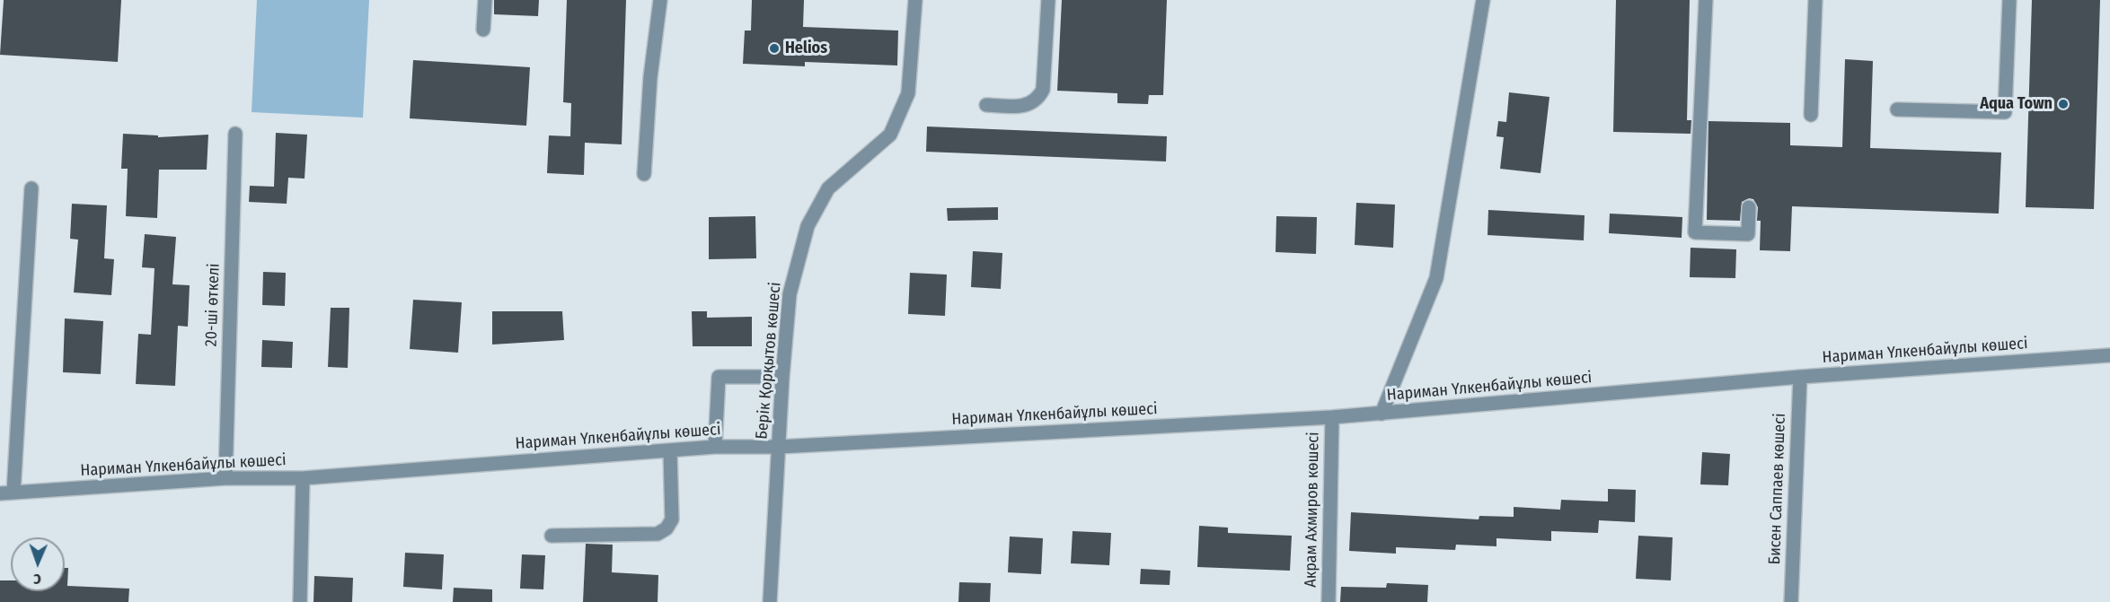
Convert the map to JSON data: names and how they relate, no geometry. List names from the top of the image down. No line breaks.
{"streets":{"street":["20-ші өткелі","Нариман Үлкенбайұлы көшесі","Берік Қорқытов көшесі","Бисен Саппаев көшесі","Акрам Ахмиров көшесі"]},"crossings":[["20-ші өткелі","Нариман Үлкенбайұлы көшесі"],["Нариман Үлкенбайұлы көшесі","Берік Қорқытов көшесі"],["Нариман Үлкенбайұлы көшесі","Бисен Саппаев көшесі"],["Нариман Үлкенбайұлы көшесі","Акрам Ахмиров көшесі"]],"places":["Helios","Aqua Town"],"north":"bottom"}
